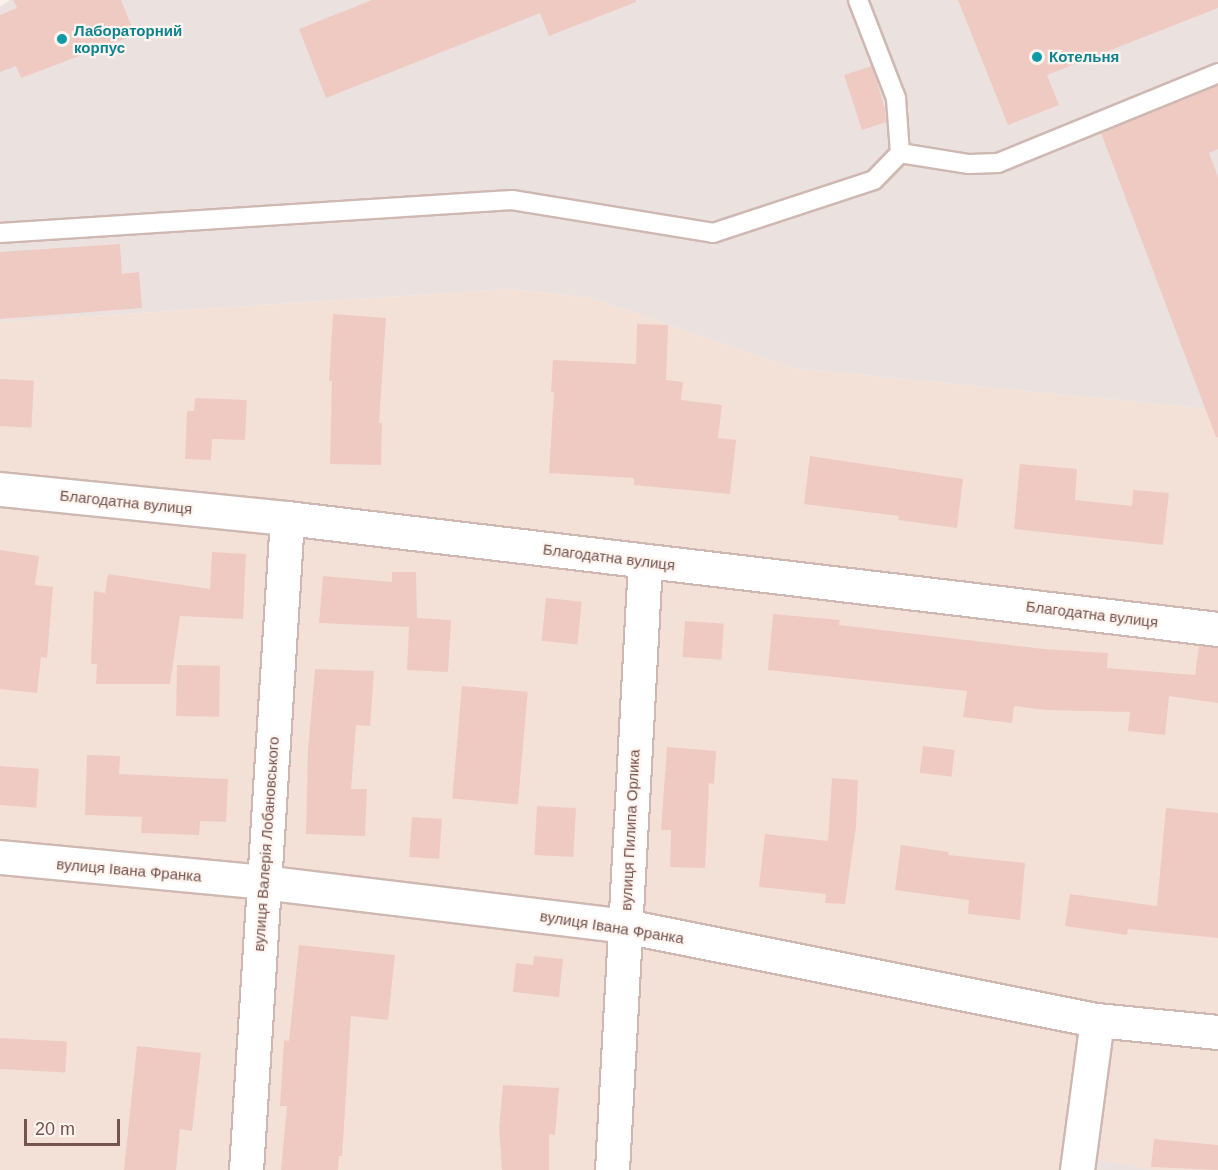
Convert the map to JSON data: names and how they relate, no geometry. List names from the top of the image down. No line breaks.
{"streets":{"street":["Благодатна вулиця","вулиця Пилипа Орлика","вулиця Валерія Лобановського","вулиця Івана Франка"]},"crossings":[["Благодатна вулиця","вулиця Пилипа Орлика"],["Благодатна вулиця","вулиця Валерія Лобановського"],["вулиця Пилипа Орлика","вулиця Івана Франка"],["вулиця Валерія Лобановського","вулиця Івана Франка"]],"places":["Лабораторний корпус","Котельня"],"scale_bar":"20 m"}
